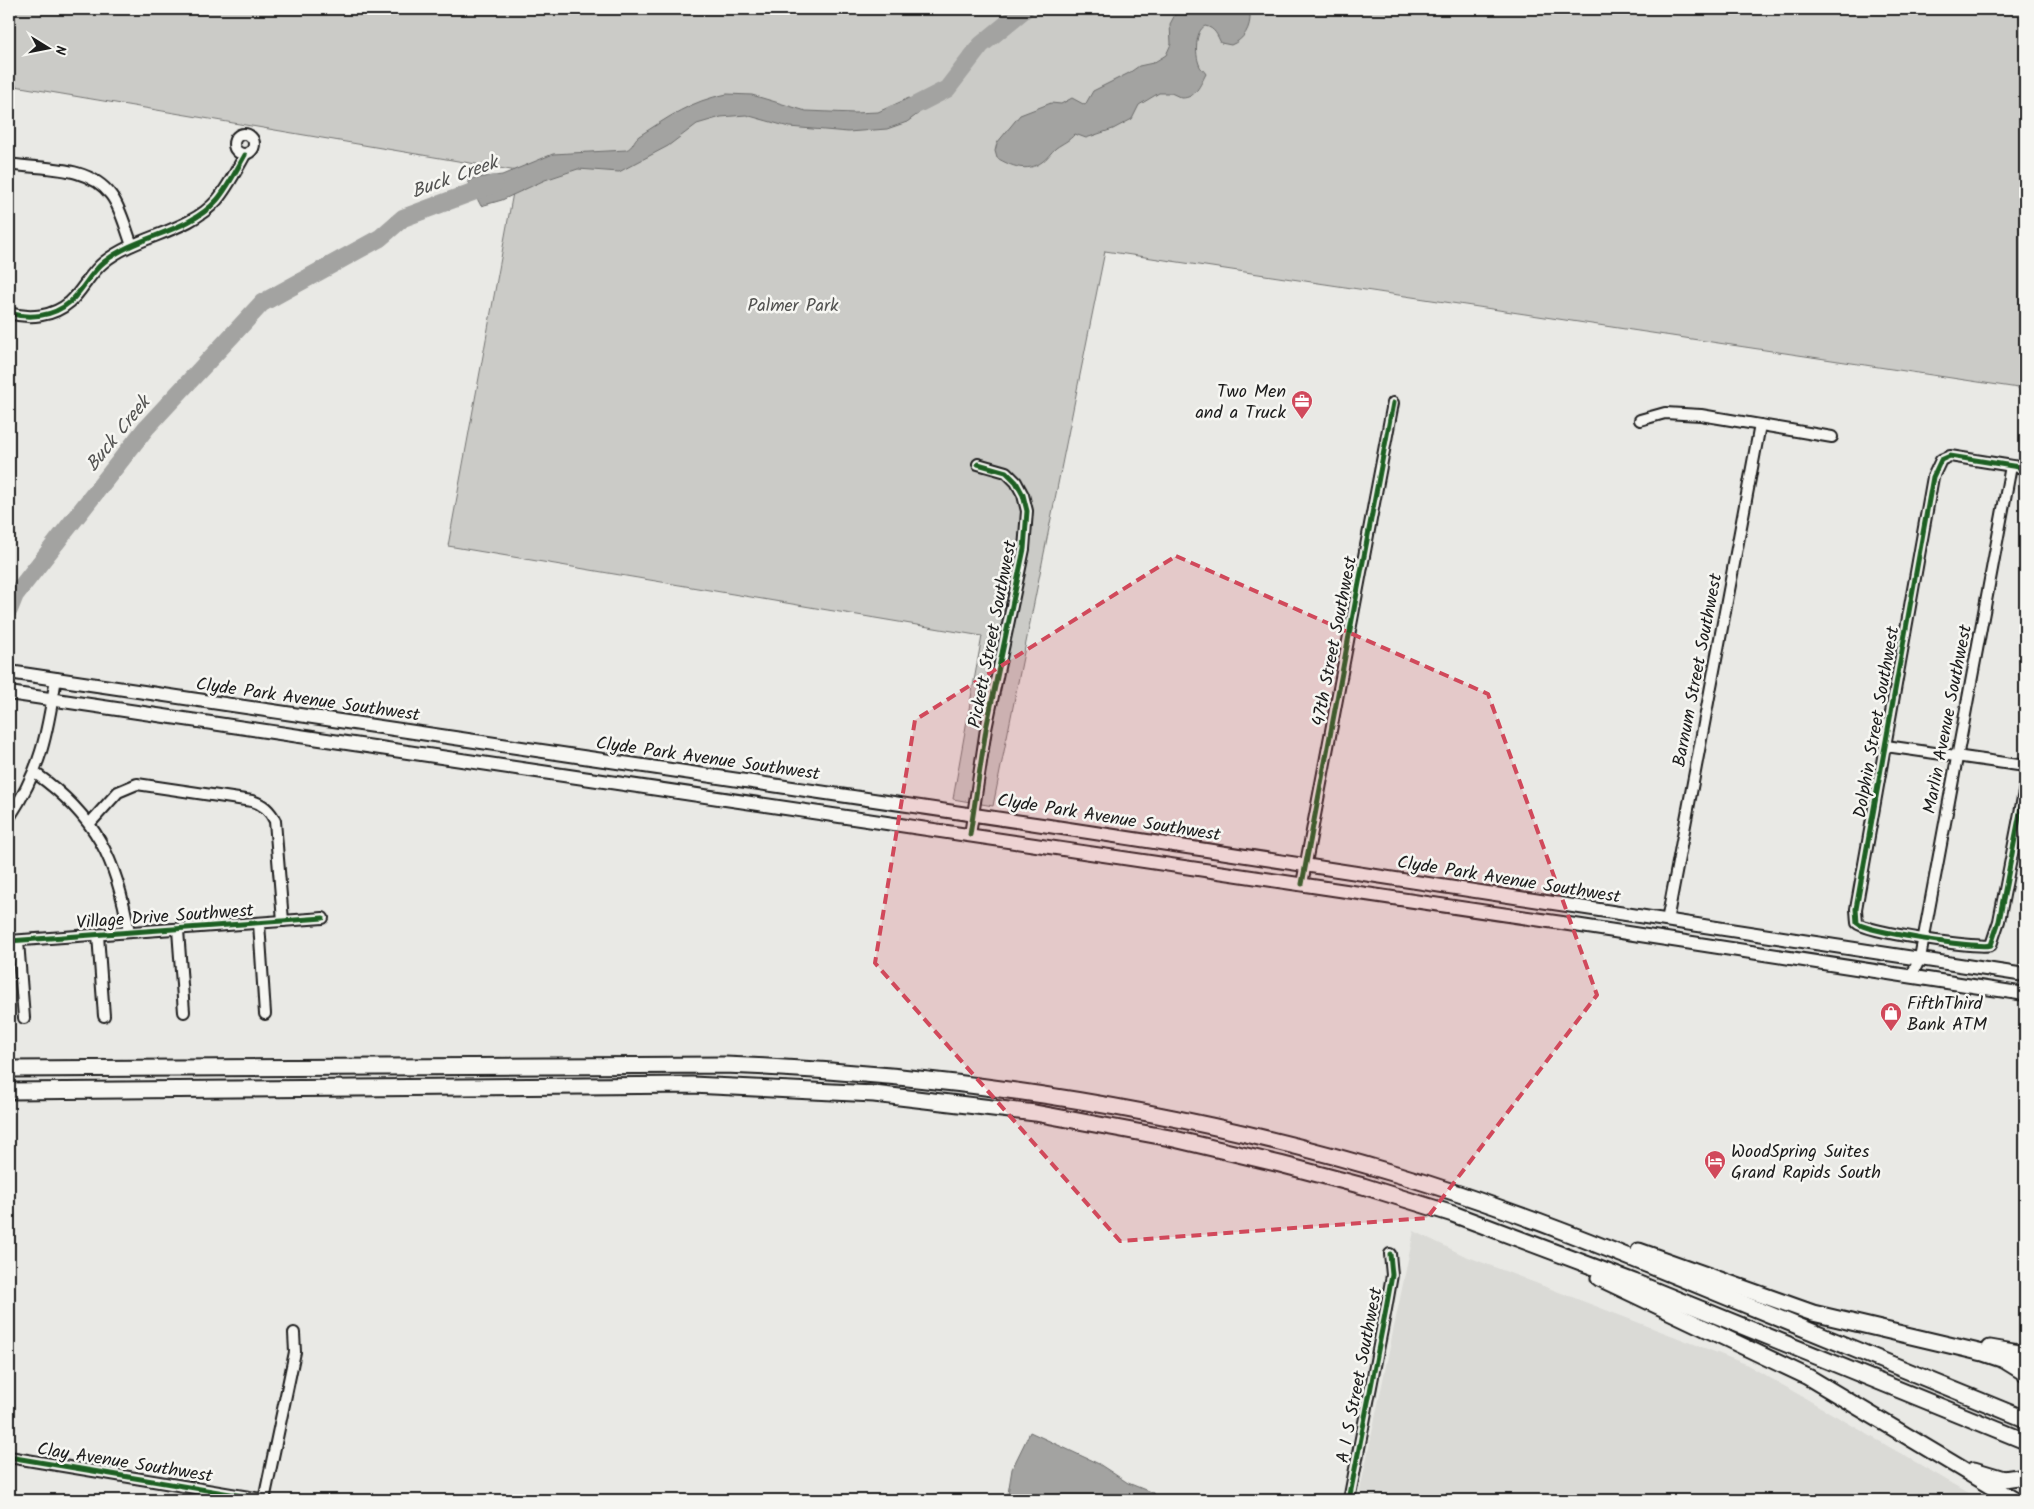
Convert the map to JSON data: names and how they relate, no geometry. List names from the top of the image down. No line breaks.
{"streets":{"main road":["Clyde Park Avenue Southwest"],"street":["Pickett Street Southwest","47th Street Southwest","Barnum Street Southwest","Marlin Avenue Southwest","Dolphin Street Southwest","Village Drive Southwest","A I S Street Southwest","Clay Avenue Southwest"]},"crossings":[["Pickett Street Southwest","Clyde Park Avenue Southwest"],["47th Street Southwest","Clyde Park Avenue Southwest"],["Barnum Street Southwest","Clyde Park Avenue Southwest"],["Clyde Park Avenue Southwest","Marlin Avenue Southwest"],["Marlin Avenue Southwest","Dolphin Street Southwest"]],"water":["Buck Creek"],"parks":["Palmer Park"],"places":{"office":["Two Men and a Truck"],"shop":["FifthThird Bank ATM"],"hotel":["WoodSpring Suites Grand Rapids South"]},"north":"right"}
